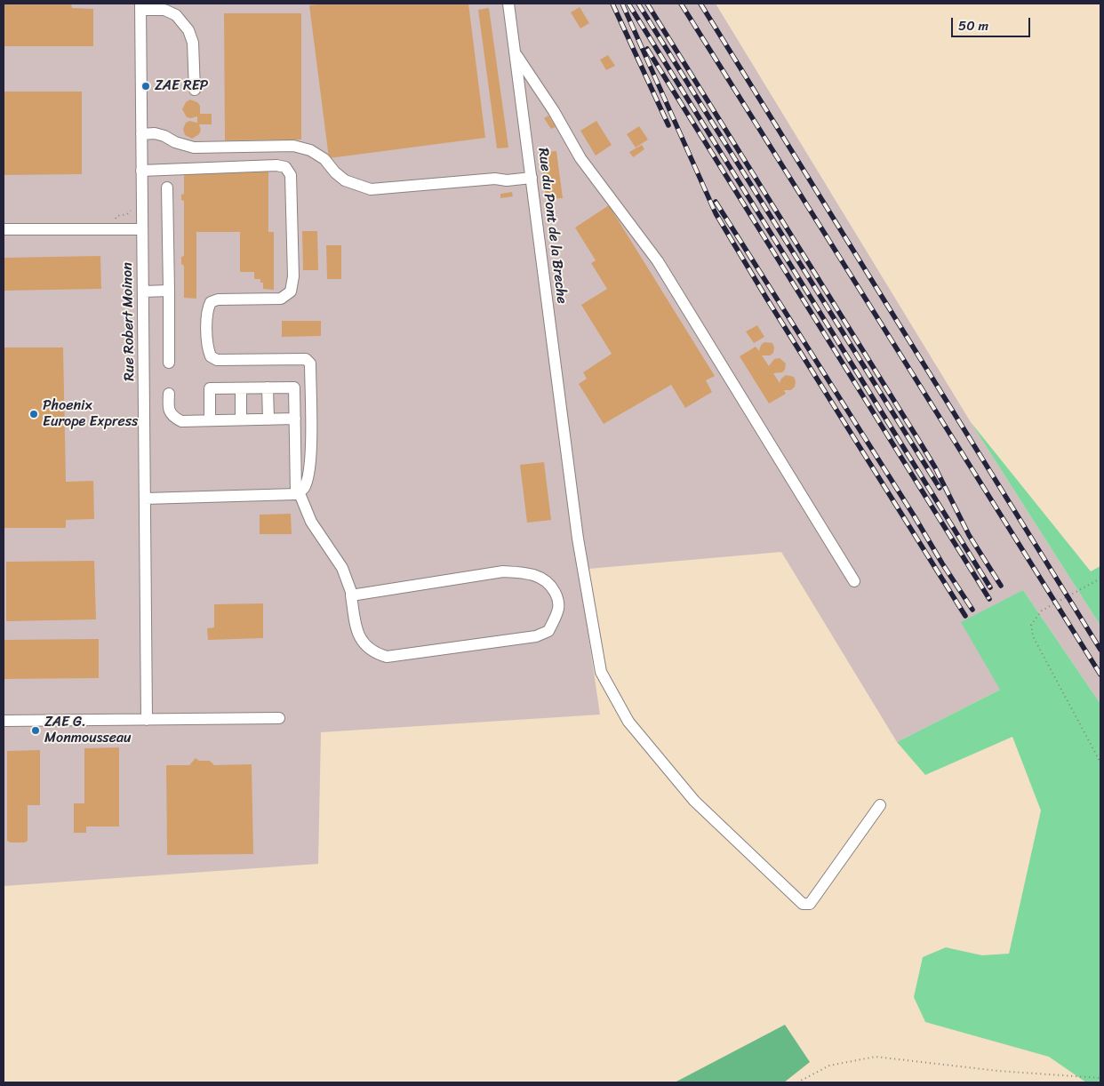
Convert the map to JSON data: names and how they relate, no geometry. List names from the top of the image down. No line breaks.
{"streets":{"street":["Rue du Pont de la Breche","Rue Robert Moinon"]},"places":["ZAE REP","Phoenix Europe Express","ZAE G. Monmousseau"],"scale_bar":"50 m"}
